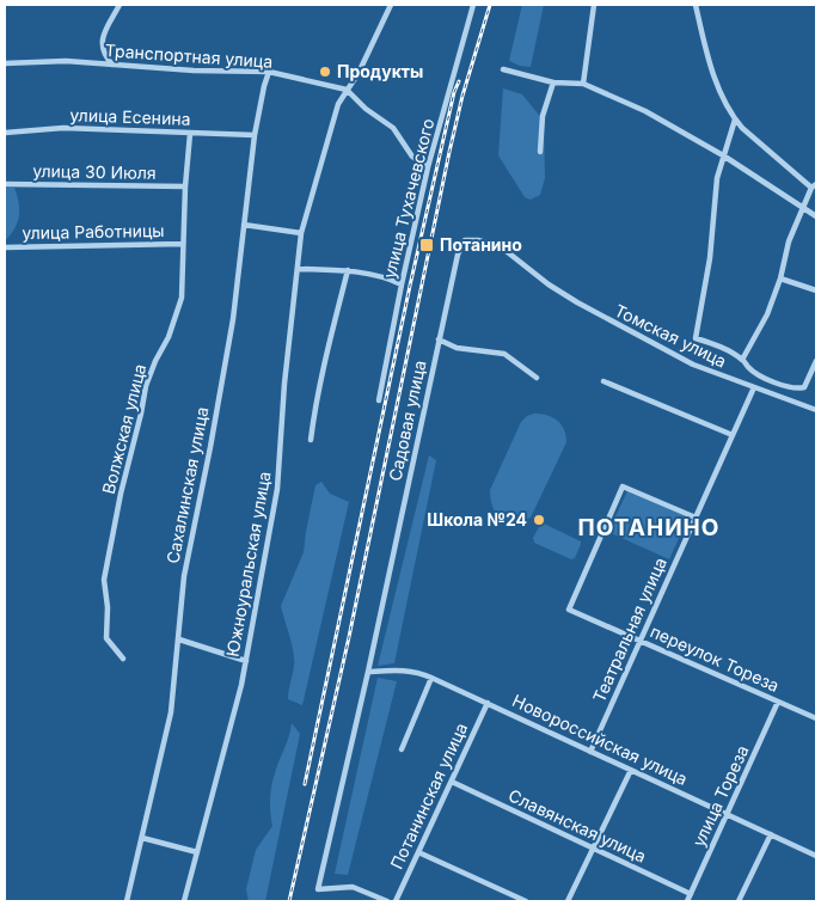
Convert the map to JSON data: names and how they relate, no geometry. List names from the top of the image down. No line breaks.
{"streets":{"street":["Транспортная улица","улица Есенина","улица 30 Июля","улица Тухачевского","улица Работницы","Томская улица","Садовая улица","Волжская улица","Сахалинская улица","Южноуральская улица","Театральная улица","переулок Тореза","Новороссийская улица","Потанинская улица","улица Тореза","Славянская улица"]},"crossings":[["Транспортная улица","Сахалинская улица"],["Транспортная улица","Южноуральская улица"],["улица Есенина","Волжская улица"],["улица Есенина","Сахалинская улица"],["улица 30 Июля","Волжская улица"],["улица Работницы","Волжская улица"],["Томская улица","Садовая улица"],["Томская улица","Театральная улица"],["Садовая улица","Новороссийская улица"],["Театральная улица","переулок Тореза"],["Театральная улица","Новороссийская улица"],["переулок Тореза","улица Тореза"],["Новороссийская улица","Потанинская улица"],["Новороссийская улица","улица Тореза"],["Потанинская улица","Славянская улица"],["улица Тореза","Славянская улица"]],"districts":["ПОТАНИНО"],"places":{"other":["Продукты","Школа №24"],"transit":["Потанино"]}}
